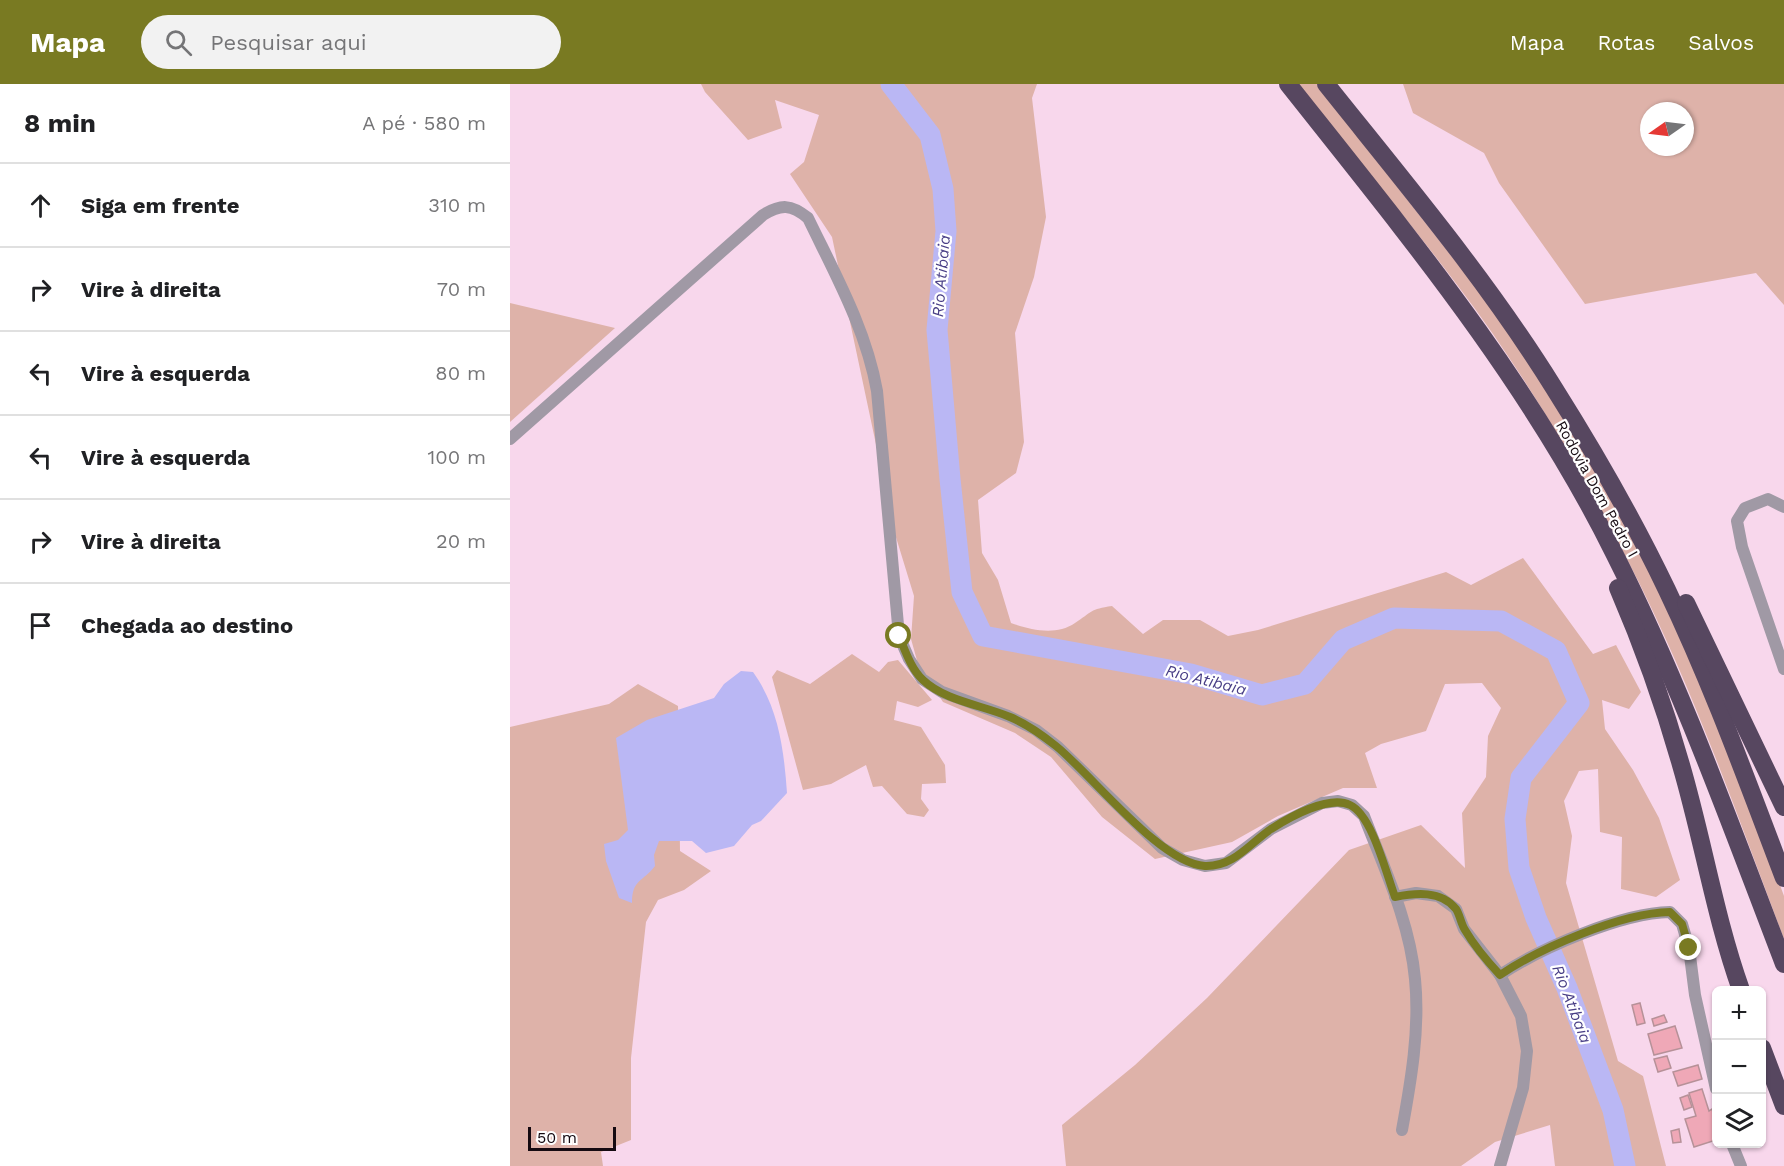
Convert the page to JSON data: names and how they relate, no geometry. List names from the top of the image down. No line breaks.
{"streets":{"highway":["Rodovia Dom Pedro I"]},"water":["Rio Atibaia"],"scale_bar":"50 m","north":"left","page":{"header":"Mapa","search":"Pesquisar aqui","nav":["Mapa","Rotas","Salvos"],"heading":["8 min","A pé · 580 m"],"list":[["Siga em frente","310 m"],["Vire à direita","70 m"],["Vire à esquerda","80 m"],["Vire à esquerda","100 m"],["Vire à direita","20 m"],"Chegada ao destino"],"map_buttons":["+","−"],"scale":"50 m"}}
